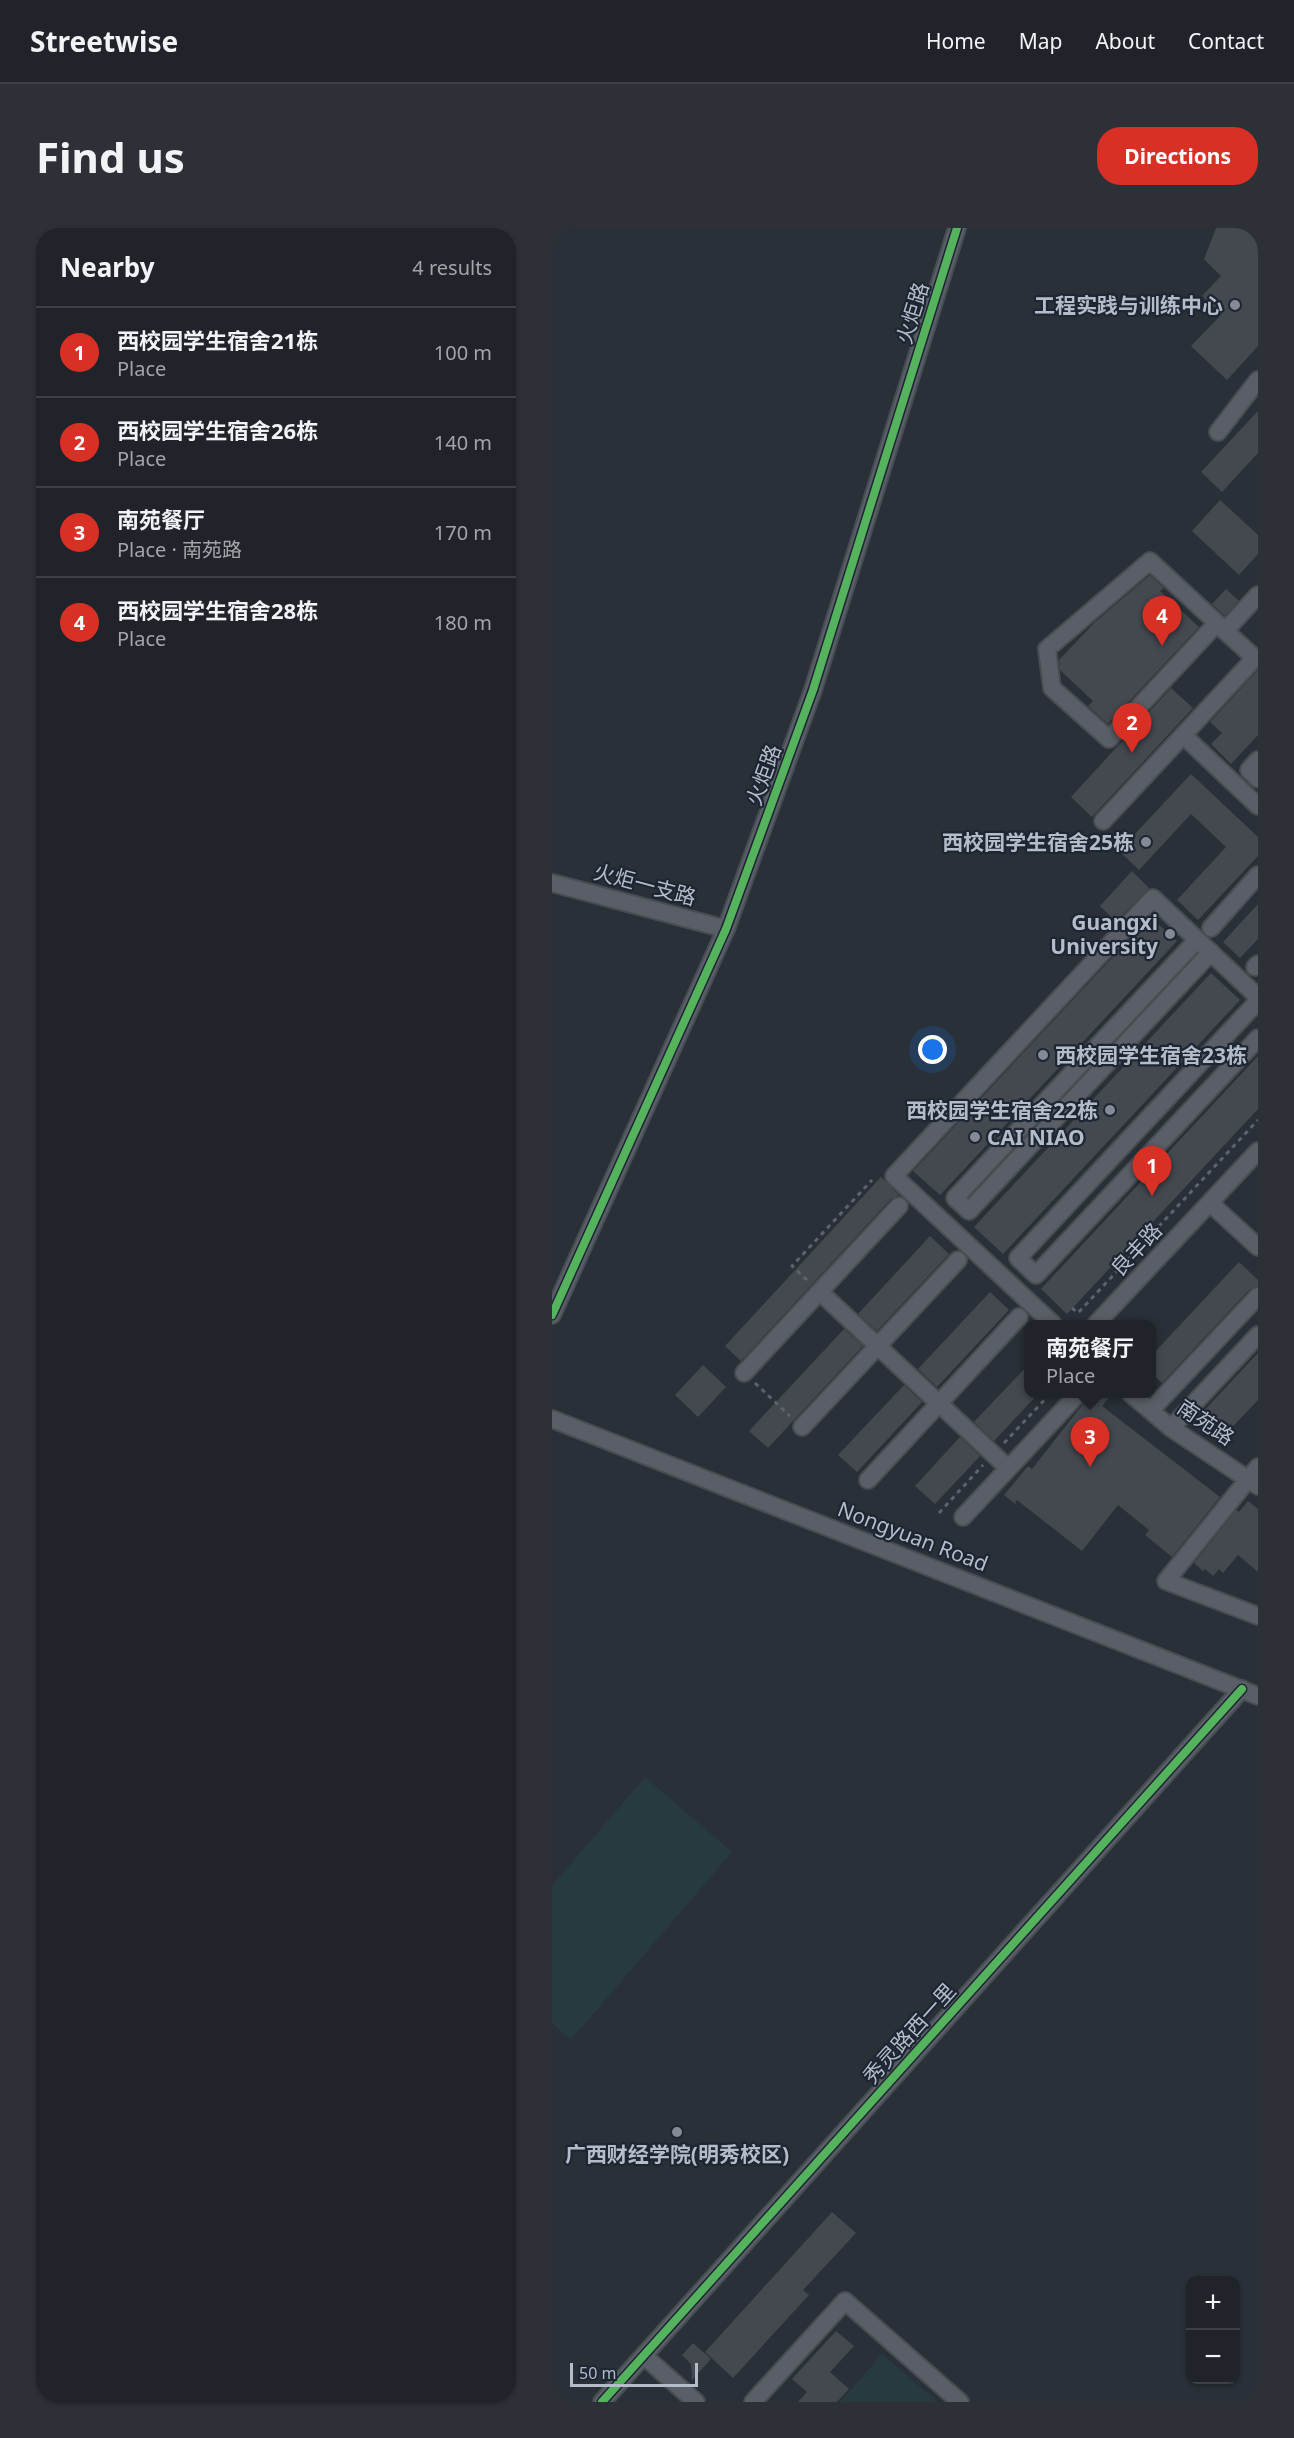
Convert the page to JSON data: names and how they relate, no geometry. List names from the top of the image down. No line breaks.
{"streets":{"street":["火炬路","火炬一支路","良丰路","南苑路","Nongyuan Road","秀灵路西一里"]},"crossings":[["火炬路","火炬一支路"],["Nongyuan Road","秀灵路西一里"]],"places":["工程实践与训练中心","西校园学生宿舍25栋","Guangxi University","西校园学生宿舍23栋","西校园学生宿舍22栋","CAI NIAO","广西财经学院(明秀校区)"],"scale_bar":"50 m","page":{"header":"Streetwise","nav":["Home","Map","About","Contact"],"buttons":"Directions","title":"Find us","heading":["Nearby","4 results"],"list":[{"mark":"1","name":"西校园学生宿舍21栋","note":"Place","value":"100 m"},{"mark":"2","name":"西校园学生宿舍26栋","note":"Place","value":"140 m"},{"mark":"3","name":"南苑餐厅","note":"Place · 南苑路","value":"170 m"},{"mark":"4","name":"西校园学生宿舍28栋","note":"Place","value":"180 m"}],"pins":["4","2","1","3"],"popup":["南苑餐厅","Place"],"map_buttons":["+","−"],"scale":"50 m"}}
